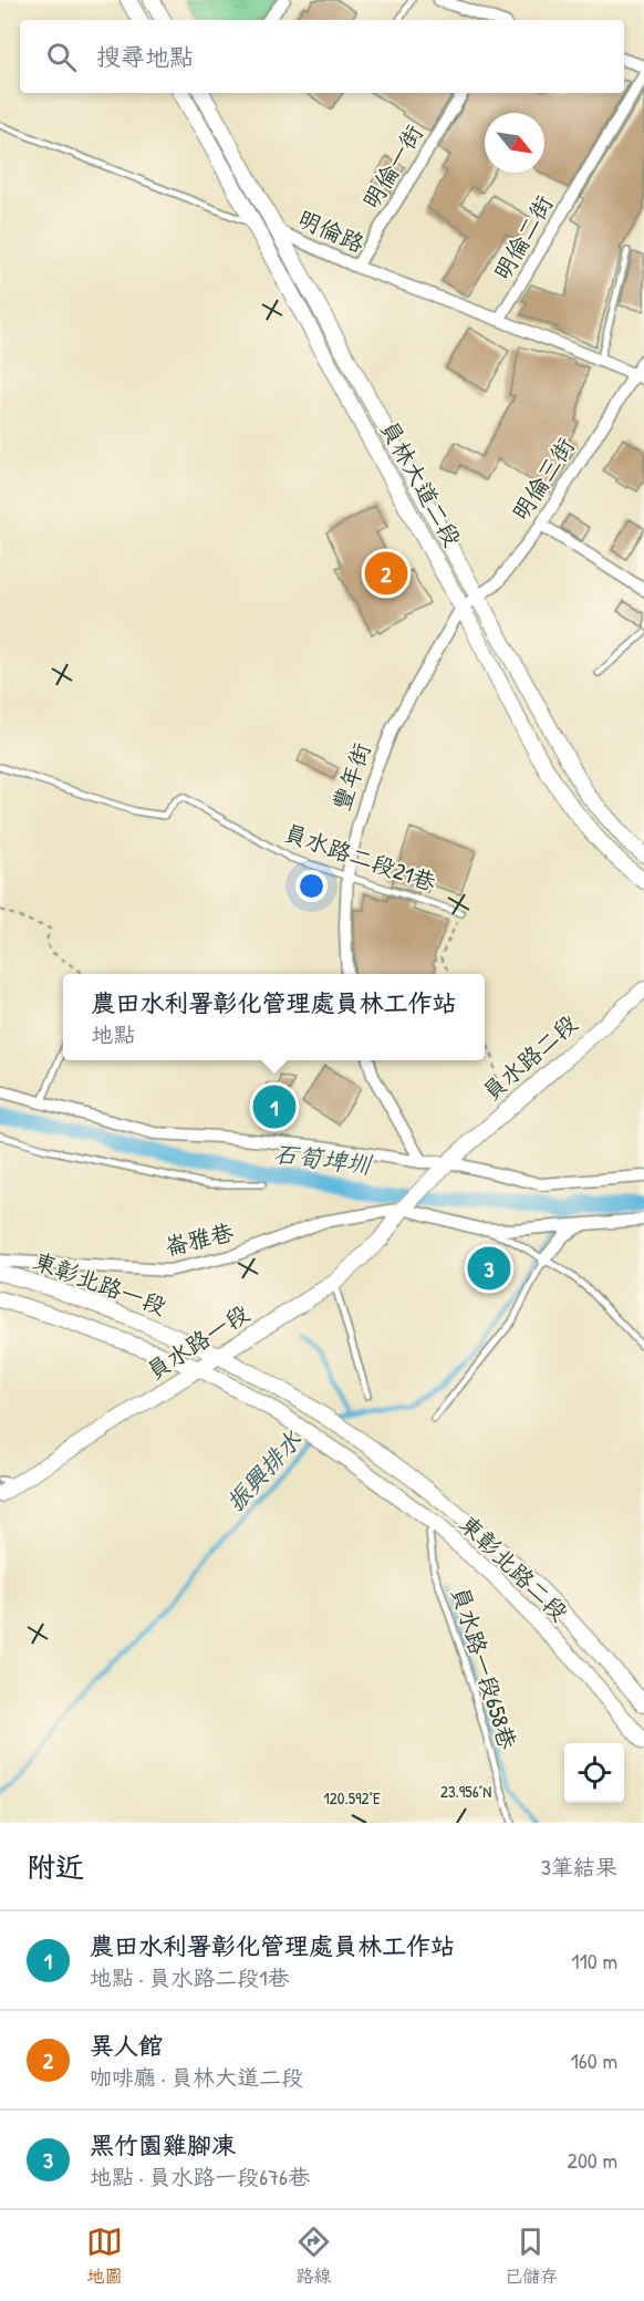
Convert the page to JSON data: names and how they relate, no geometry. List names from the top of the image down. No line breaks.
{"streets":{"street":["明倫一街","明倫路","明倫二街","明倫三街","員林大道二段","豐年街","員水路二段","崙雅巷","東彰北路一段","員水路一段","東彰北路二段"],"lane":["員水路二段21巷","員水路一段658巷"]},"crossings":[["明倫一街","明倫路"],["明倫路","明倫二街"],["明倫路","明倫三街"],["明倫路","員林大道二段"],["明倫三街","員林大道二段"],["明倫三街","豐年街"],["員林大道二段","豐年街"],["豐年街","員水路二段21巷"],["員水路二段","崙雅巷"],["員水路二段","員水路一段"],["崙雅巷","員水路一段"],["東彰北路一段","員水路一段"],["東彰北路一段","東彰北路二段"],["員水路一段","東彰北路二段"],["東彰北路二段","員水路一段658巷"]],"water":["石筍埤圳","振興排水"],"north":"bottom right","page":{"search":"搜尋地點","pins":["2","1","3"],"popup":["農田水利署彰化管理處員林工作站","地點"],"heading":["附近","3筆結果"],"list":[{"mark":"1","name":"農田水利署彰化管理處員林工作站","note":"地點 · 員水路二段1巷","value":"110 m"},{"mark":"2","name":"異人館","note":"咖啡廳 · 員林大道二段","value":"160 m"},{"mark":"3","name":"黑竹園雞腳凍","note":"地點 · 員水路一段676巷","value":"200 m"}],"nav":["地圖","路線","已儲存"]},"coordinates":["23.956°N","120.592°E"]}
